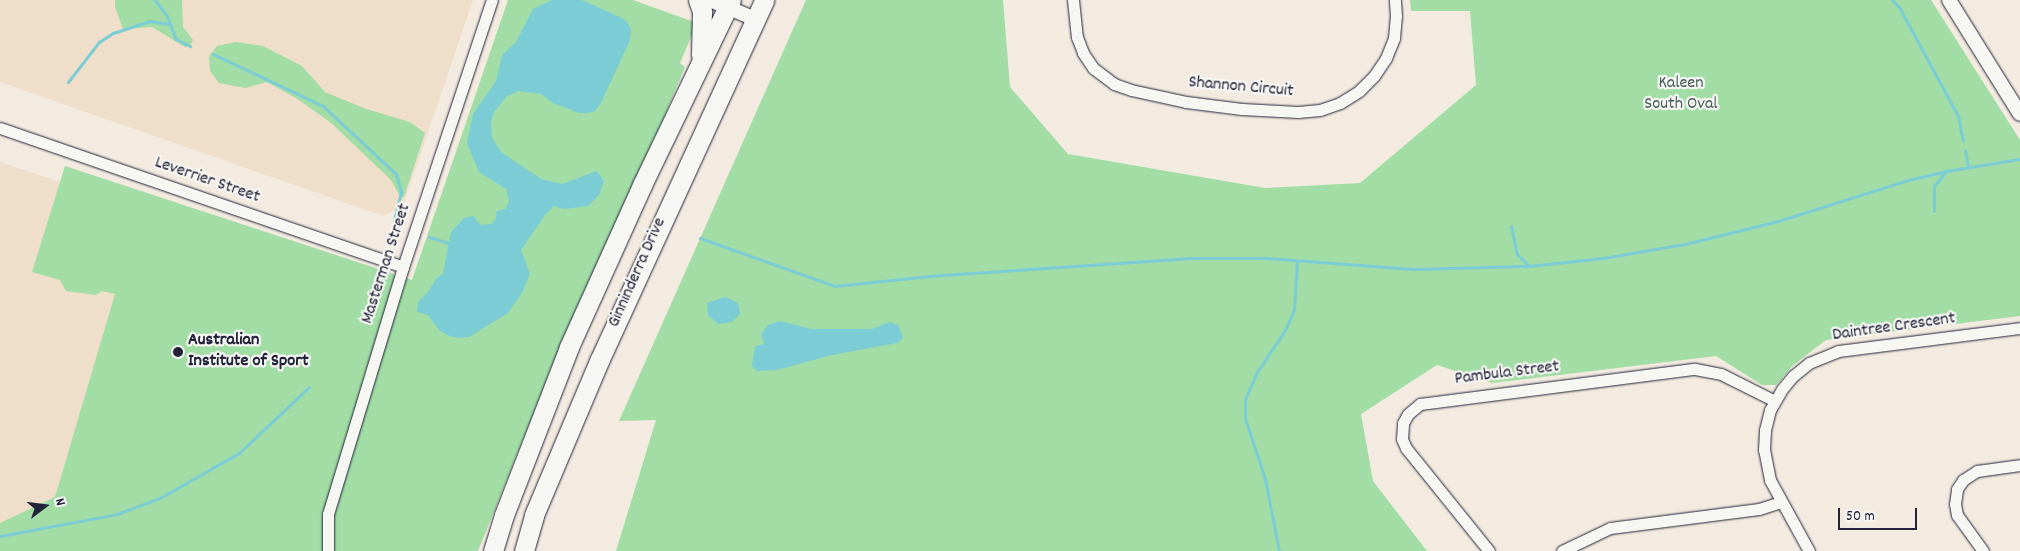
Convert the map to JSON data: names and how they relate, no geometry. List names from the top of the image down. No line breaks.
{"streets":{"main road":["Ginninderra Drive"],"street":["Shannon Circuit","Leverrier Street","Masterman Street","Daintree Crescent","Pambula Street"]},"crossings":[["Leverrier Street","Masterman Street"],["Daintree Crescent","Pambula Street"]],"parks":["Kaleen South Oval"],"places":["Australian Institute of Sport"],"scale_bar":"50 m","north":"right"}
